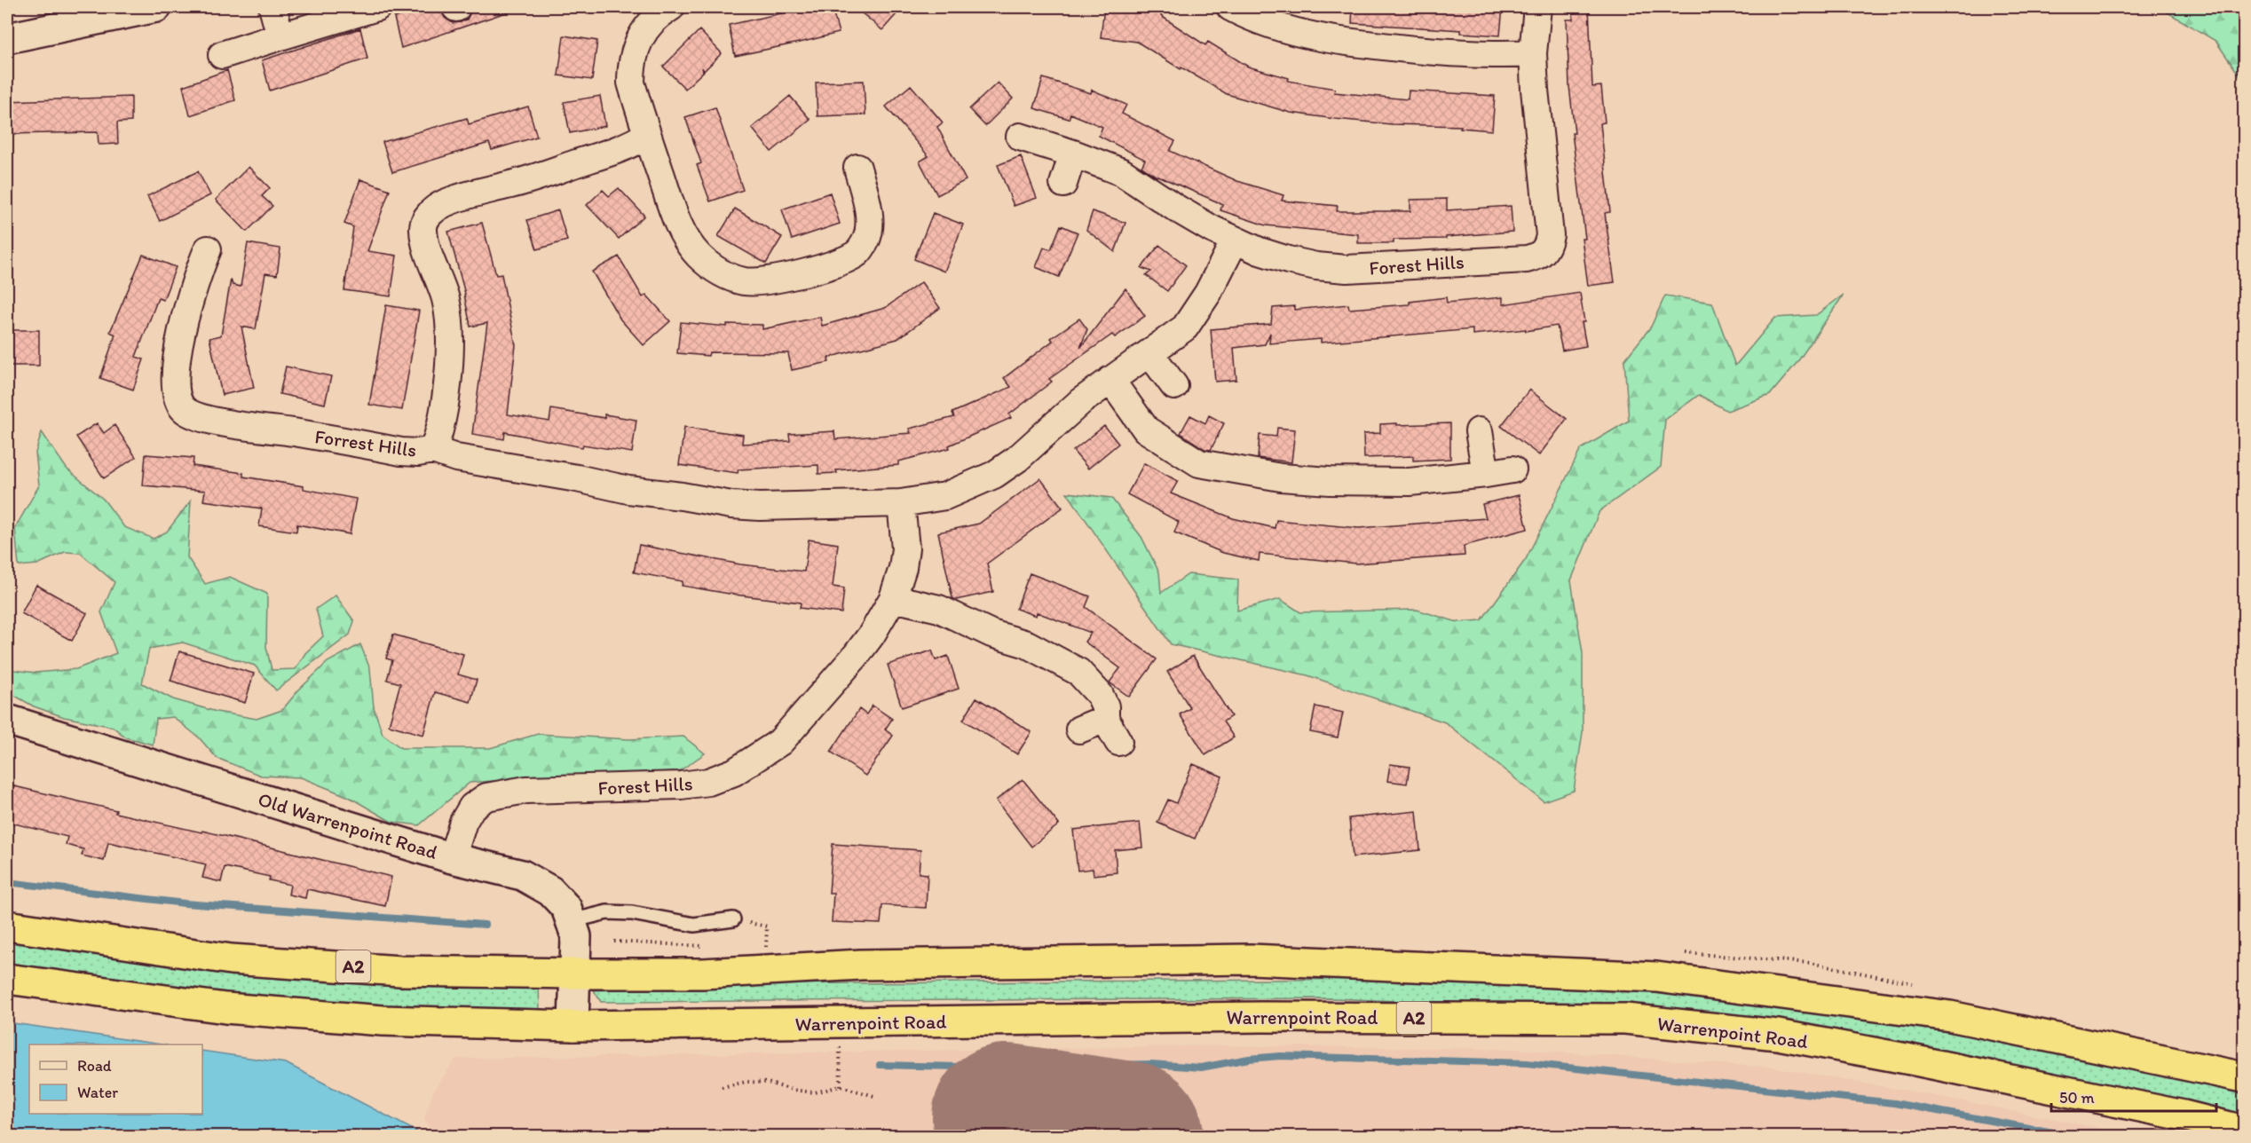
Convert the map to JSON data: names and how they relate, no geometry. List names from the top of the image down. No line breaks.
{"streets":{"highway":["A2","Warrenpoint Road"],"street":["Forest Hills","Forrest Hills","Old Warrenpoint Road"]},"crossings":[["Forest Hills","Old Warrenpoint Road"],["Old Warrenpoint Road","A2"],["Old Warrenpoint Road","Warrenpoint Road"],["A2","Warrenpoint Road"]],"legend":["Road","Water"],"scale_bar":"50 m"}
